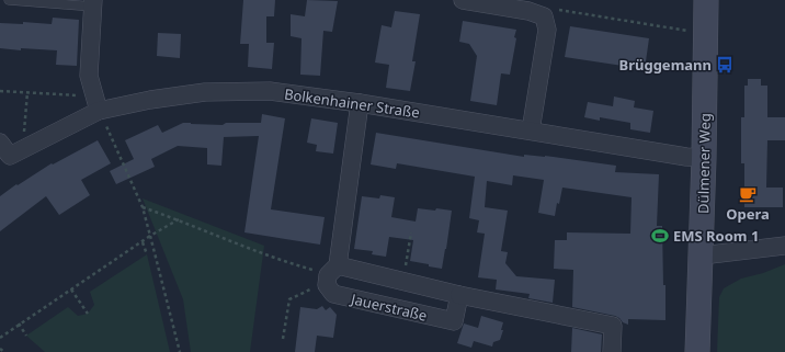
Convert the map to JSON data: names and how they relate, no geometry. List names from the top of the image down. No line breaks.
{"streets":{"street":["Bolkenhainer Straße","Dülmener Weg","Jauerstraße"]},"crossings":[["Bolkenhainer Straße","Dülmener Weg"]],"places":{"bus stop":["Brüggemann"],"cafe":["Opera"],"sports":["EMS Room 1"]}}
